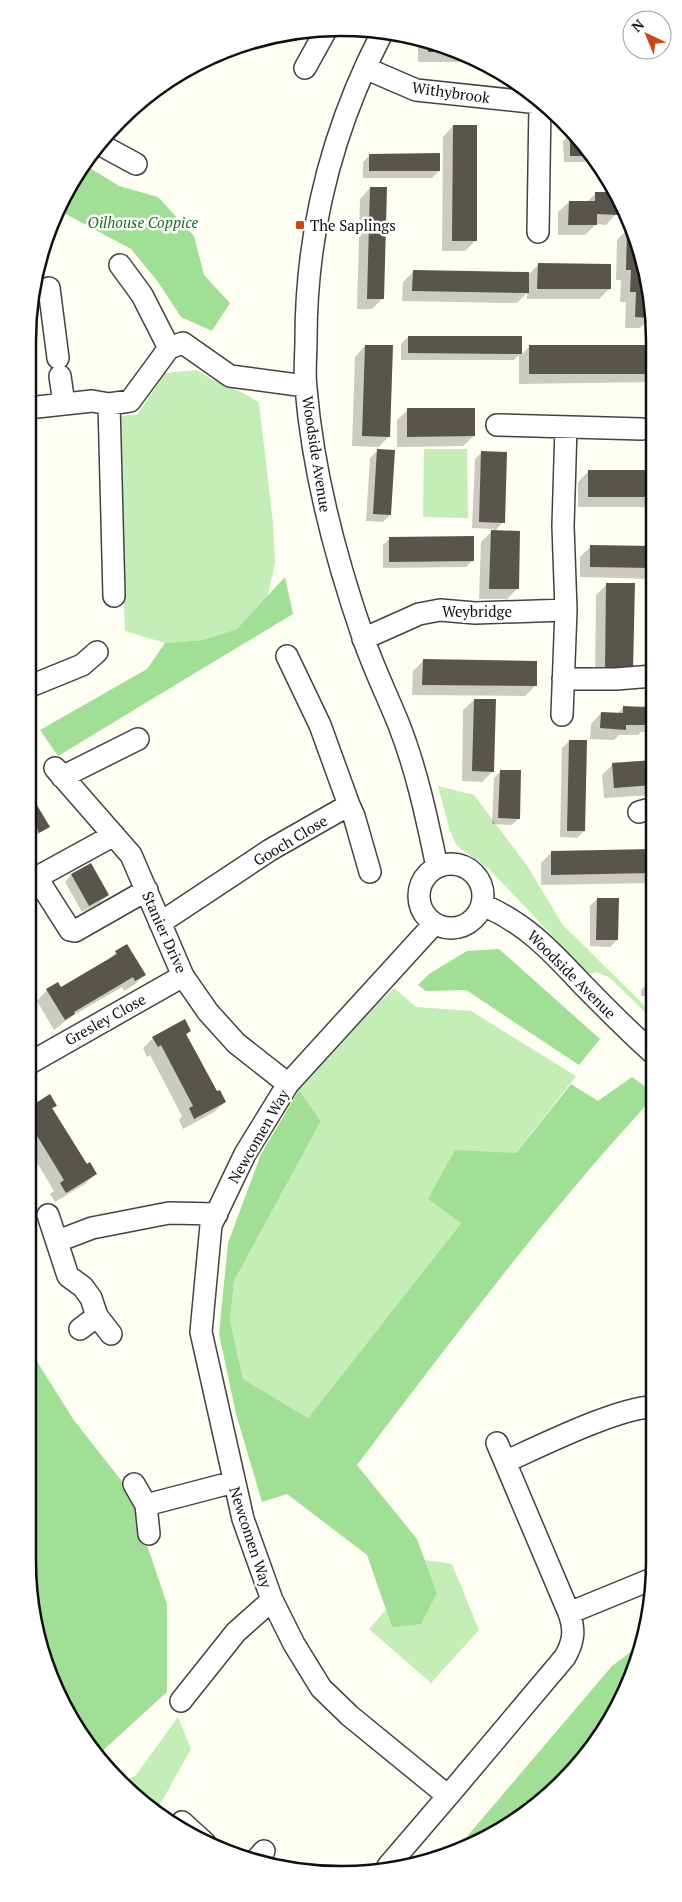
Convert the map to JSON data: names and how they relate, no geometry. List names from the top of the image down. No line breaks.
{"streets":{"street":["Withybrook","Woodside Avenue","Weybridge","Gooch Close","Stanier Drive","Gresley Close","Newcomen Way"]},"crossings":[["Withybrook","Woodside Avenue"],["Woodside Avenue","Weybridge"],["Woodside Avenue","Newcomen Way"],["Gooch Close","Stanier Drive"],["Stanier Drive","Gresley Close"],["Stanier Drive","Newcomen Way"]],"parks":["Oilhouse Coppice"],"places":{"transit":["The Saplings"]},"north":"top left"}
